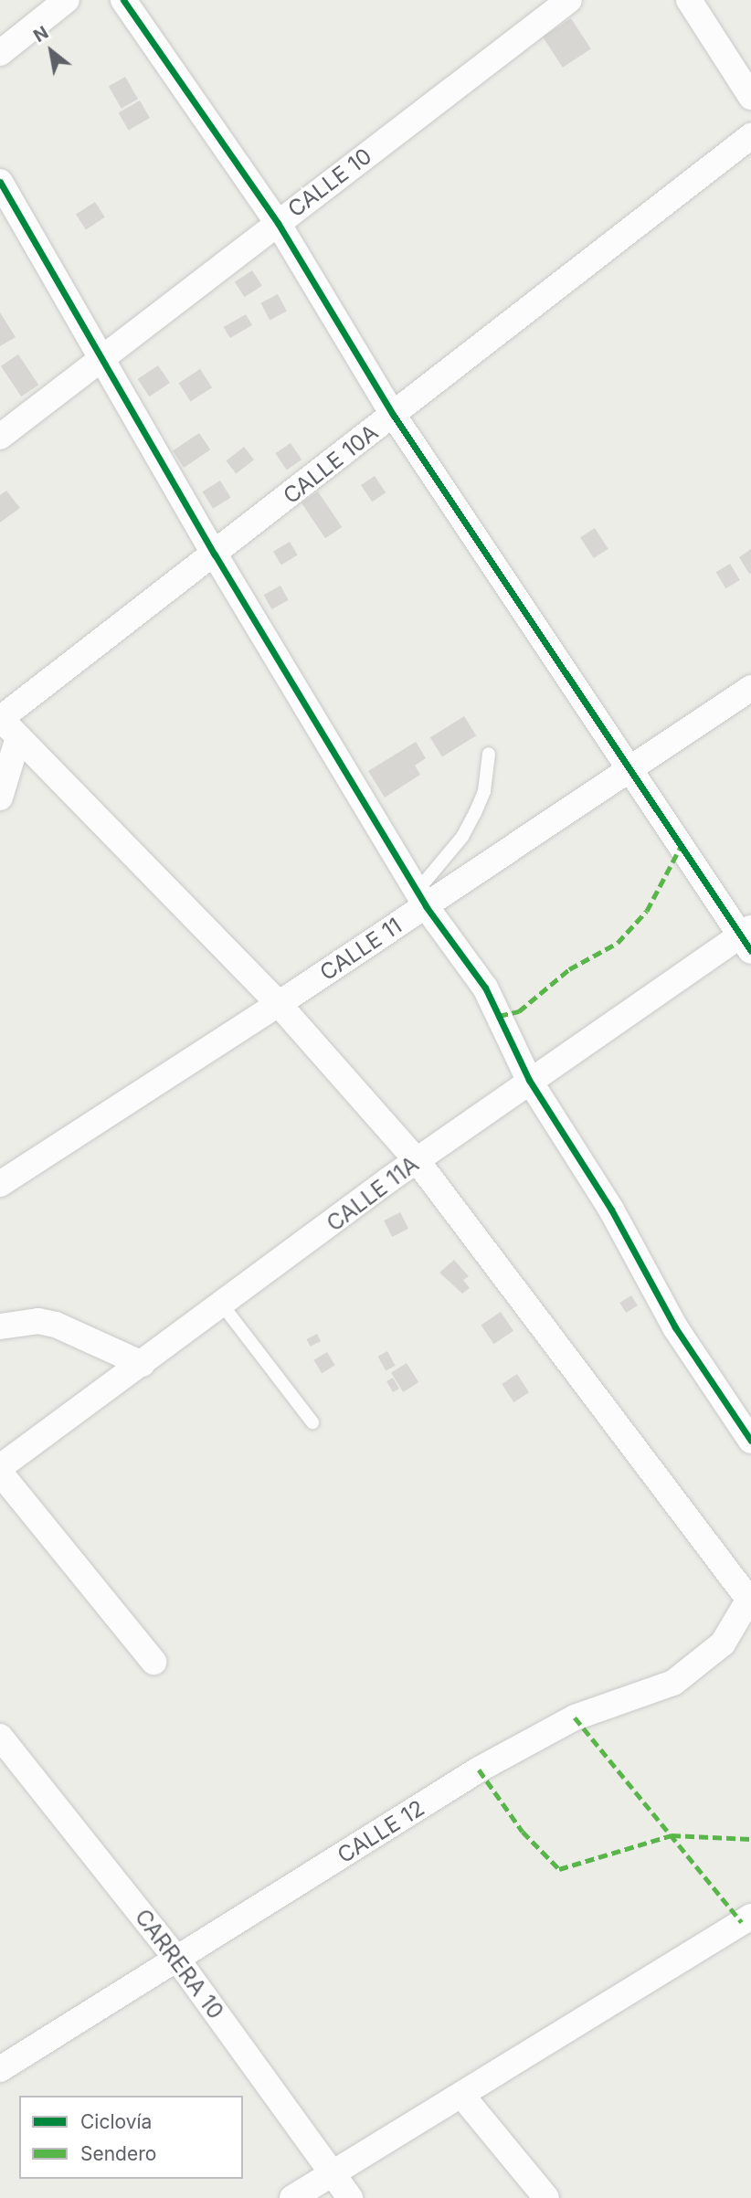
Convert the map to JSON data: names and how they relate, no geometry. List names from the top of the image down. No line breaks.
{"streets":{"street":["CALLE 10","CALLE 10A","CALLE 11","CALLE 11A","CALLE 12","CARRERA 10"]},"crossings":[["CALLE 12","CARRERA 10"]],"legend":["Ciclovía","Sendero"],"north":"top left"}
